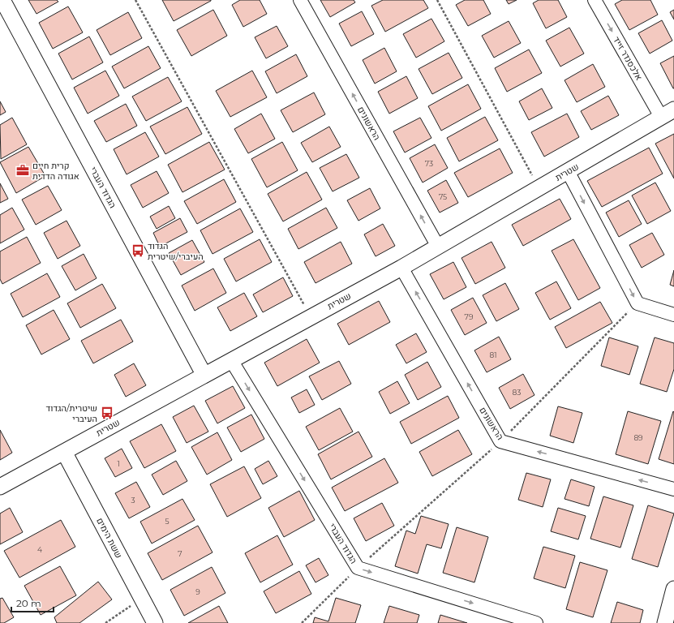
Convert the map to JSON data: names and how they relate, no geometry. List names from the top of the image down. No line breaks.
{"streets":{"street":["אלכסנדר זייד","הראשונים","שטרית","הגדוד העברי","ששת הימים"]},"crossings":[["אלכסנדר זייד","שטרית"],["הראשונים","שטרית"],["שטרית","הגדוד העברי"],["שטרית","ששת הימים"]],"one_way":["אלכסנדר זייד","הראשונים","הגדוד העברי"],"places":{"office":["קרית חיים אגודה הדדית"],"bus stop":["הגדוד העיברי/שיטרית","שיטרית/הגדוד העיברי"]},"house_numbers":["73","75","79","81","83","89","1","3","5","4","7","9"],"scale_bar":"20 m"}
